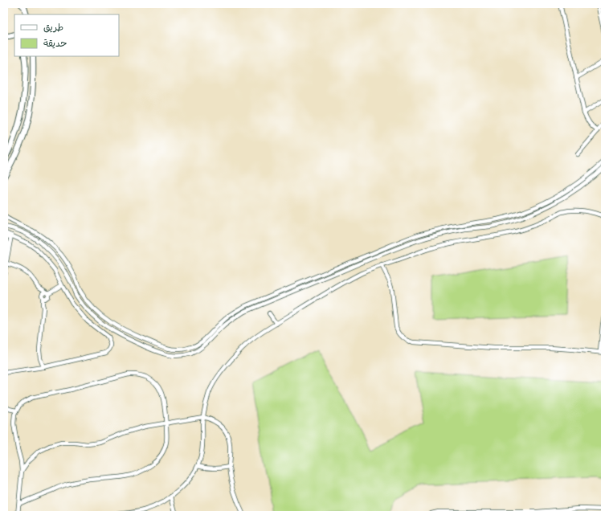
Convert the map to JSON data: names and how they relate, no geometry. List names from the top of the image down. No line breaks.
{"legend":["طريق","حديقة"]}
